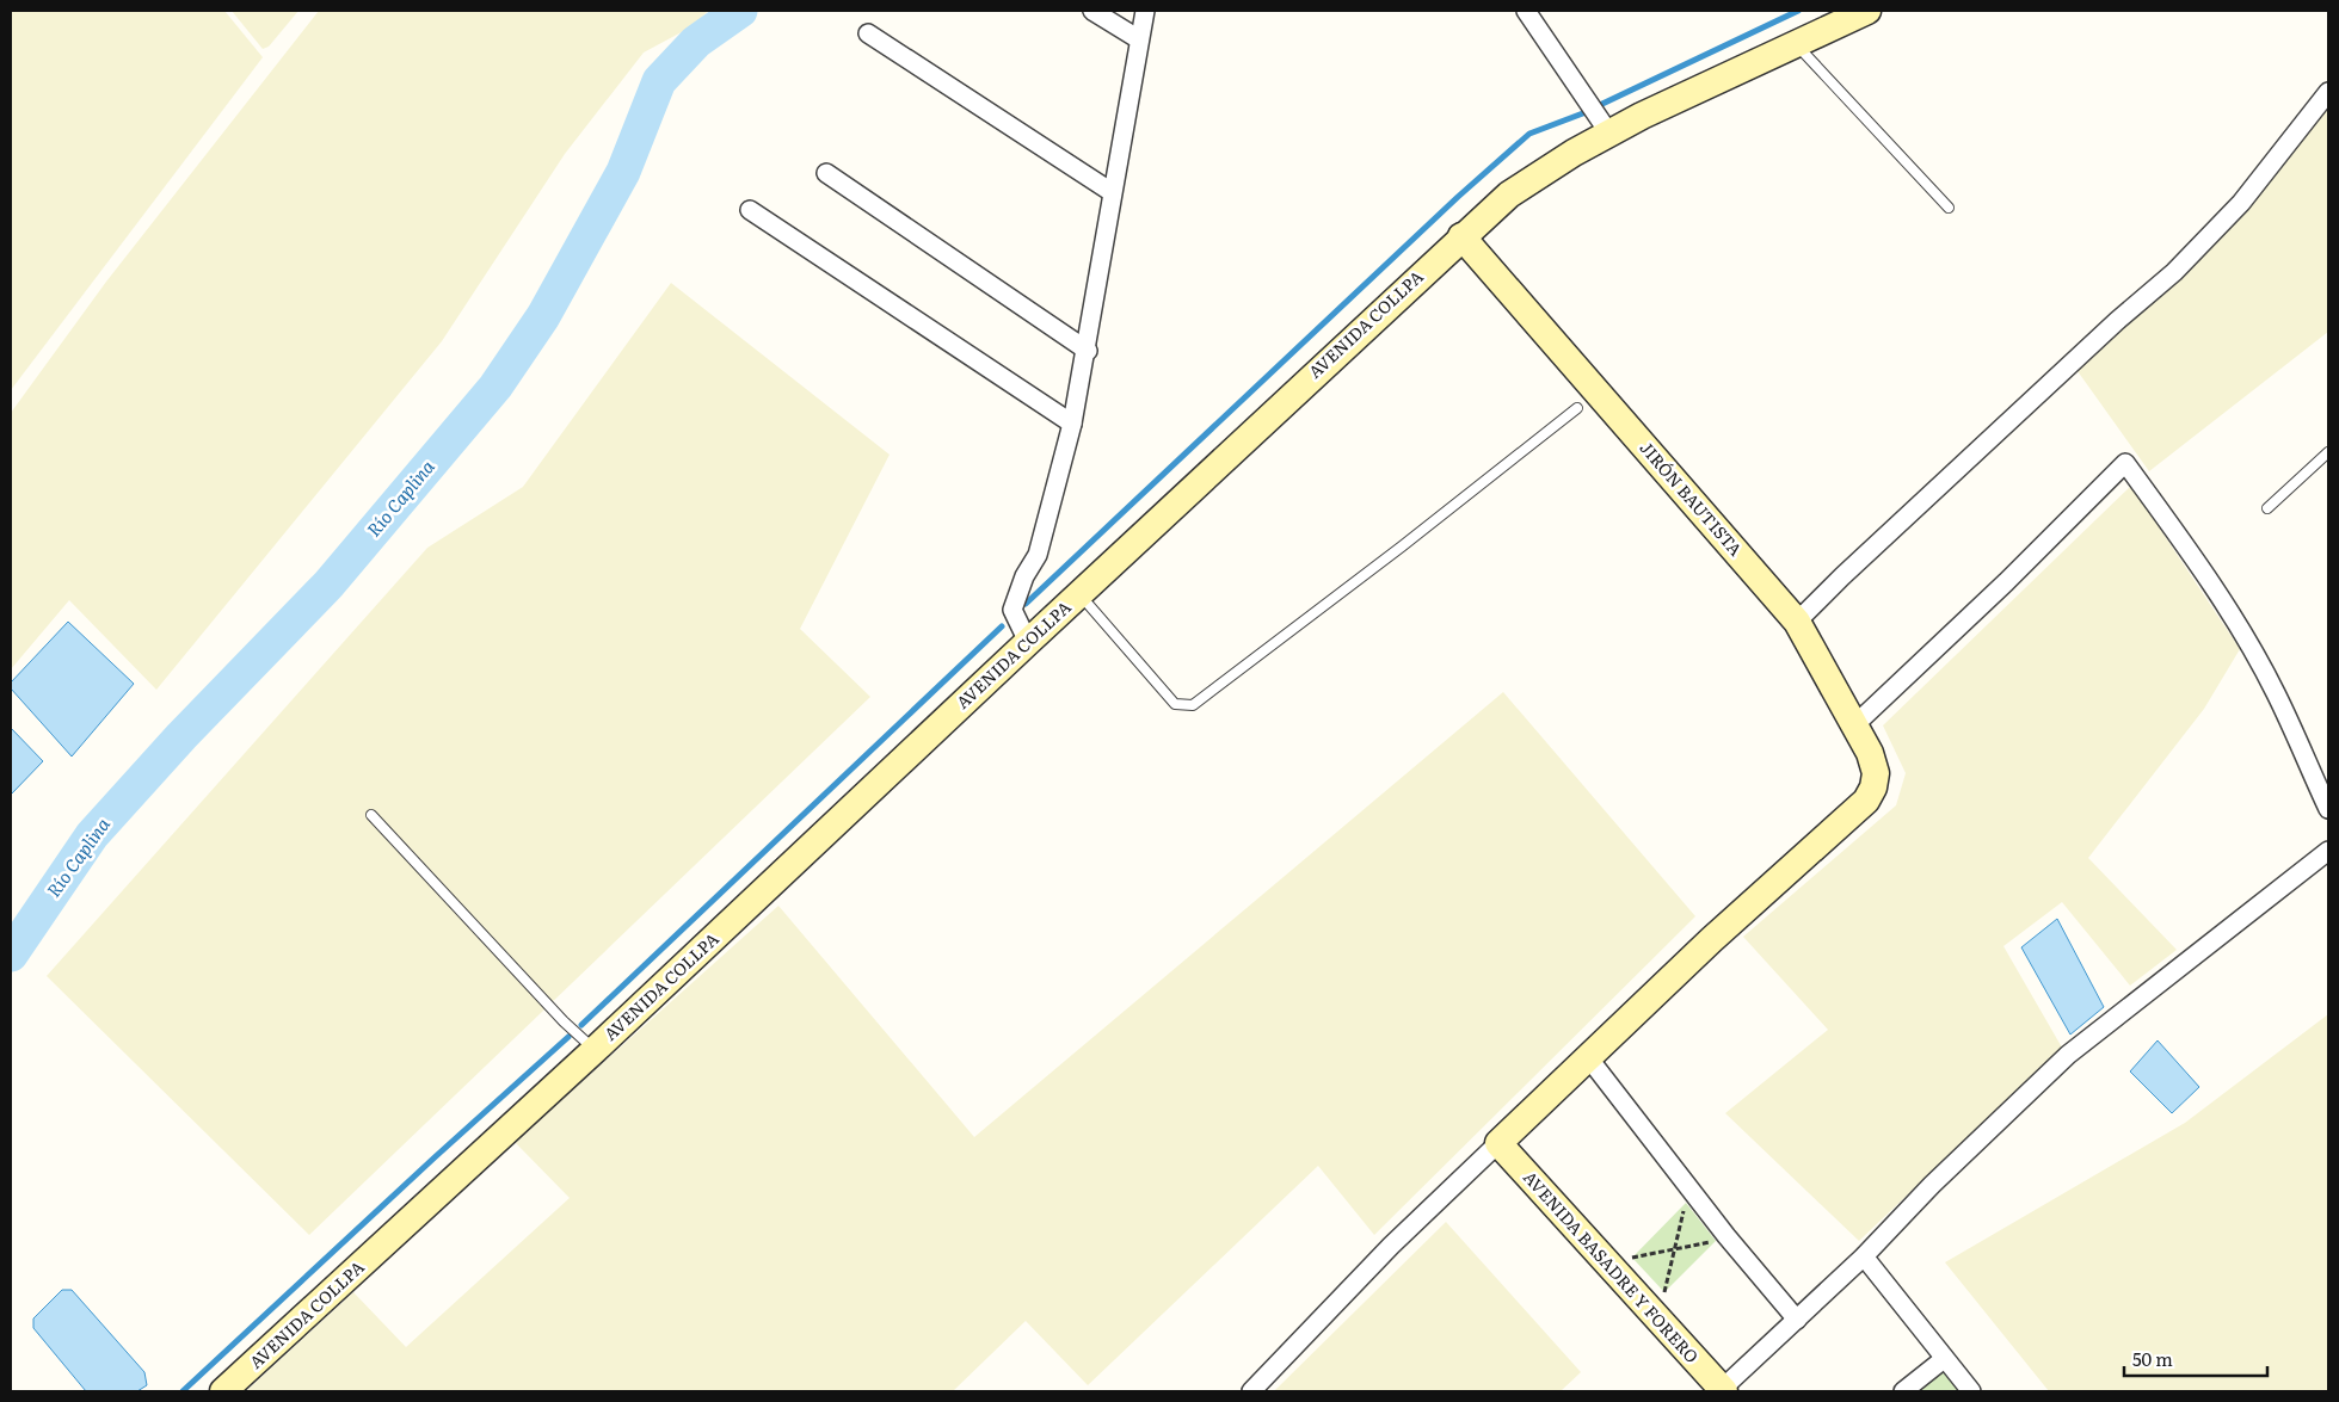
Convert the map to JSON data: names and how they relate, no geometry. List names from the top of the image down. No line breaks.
{"streets":{"main road":["AVENIDA COLLPA","JIRÓN BAUTISTA","AVENIDA BASADRE Y FORERO"]},"crossings":[["AVENIDA COLLPA","JIRÓN BAUTISTA"]],"water":["Río Caplina"],"scale_bar":"50 m"}
